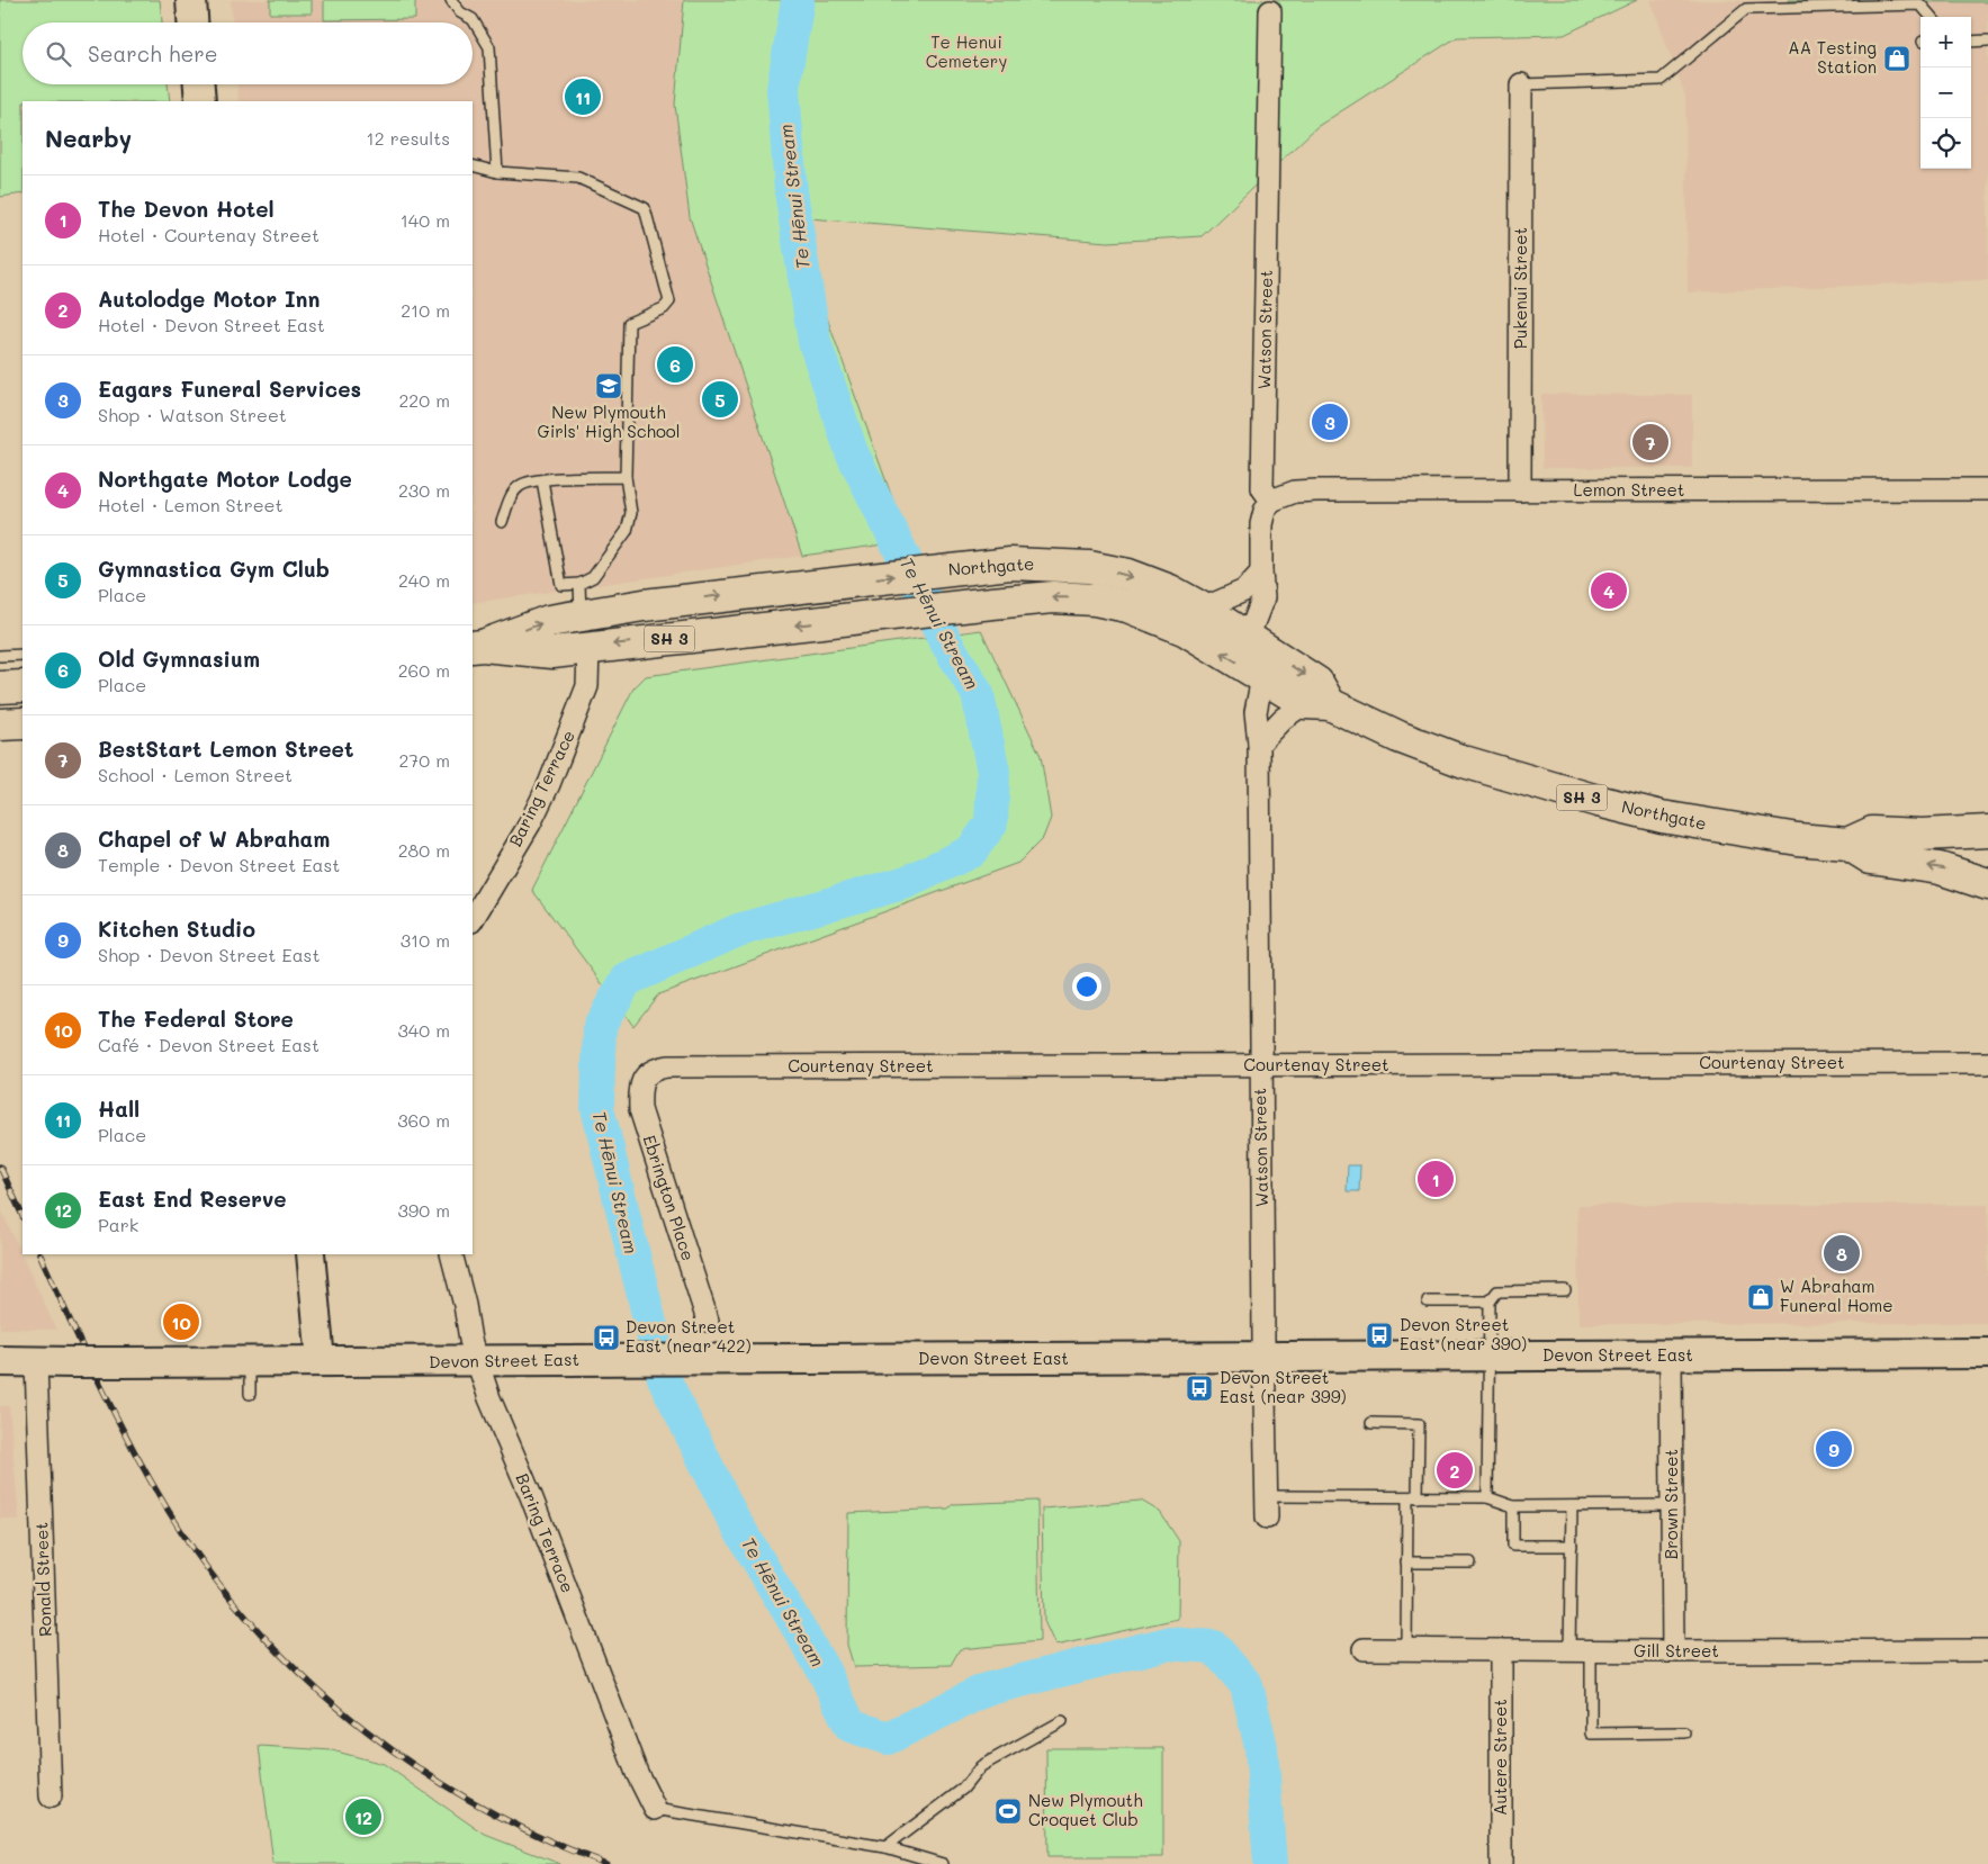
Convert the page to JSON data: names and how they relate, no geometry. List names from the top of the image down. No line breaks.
{"streets":{"highway":["Northgate","SH 3"],"main road":["Devon Street East"],"street":["Pukenui Street","Watson Street","Lemon Street","Baring Terrace","Courtenay Street","Ebrington Place","Brown Street","Ronald Street","Gill Street","Autere Street"]},"crossings":[["Pukenui Street","Lemon Street"],["Watson Street","Lemon Street"],["Watson Street","Northgate"],["Watson Street","Courtenay Street"],["Watson Street","Devon Street East"],["Northgate","Baring Terrace"],["Baring Terrace","Devon Street East"],["Courtenay Street","Ebrington Place"],["Devon Street East","Brown Street"],["Devon Street East","Ronald Street"],["Brown Street","Gill Street"],["Gill Street","Autere Street"]],"water":["Te Hēnui Stream"],"parks":["Te Henui Cemetery"],"places":{"shop":["AA Testing Station","W Abraham Funeral Home"],"school or university":["New Plymouth Girls' High School"],"bus stop":["Devon Street East (near 390)","Devon Street East (near 422)","Devon Street East (near 399)"],"sports":["New Plymouth Croquet Club"]},"page":{"map_buttons":["+","−"],"search":"Search here","pins":["11","6","5","3","7","4","1","8","10","9","2","12"],"heading":["Nearby","12 results"],"list":[{"mark":"1","name":"The Devon Hotel","note":"Hotel · Courtenay Street","value":"140 m"},{"mark":"2","name":"Autolodge Motor Inn","note":"Hotel · Devon Street East","value":"210 m"},{"mark":"3","name":"Eagars Funeral Services","note":"Shop · Watson Street","value":"220 m"},{"mark":"4","name":"Northgate Motor Lodge","note":"Hotel · Lemon Street","value":"230 m"},{"mark":"5","name":"Gymnastica Gym Club","note":"Place","value":"240 m"},{"mark":"6","name":"Old Gymnasium","note":"Place","value":"260 m"},{"mark":"7","name":"BestStart Lemon Street","note":"School · Lemon Street","value":"270 m"},{"mark":"8","name":"Chapel of W Abraham","note":"Temple · Devon Street East","value":"280 m"},{"mark":"9","name":"Kitchen Studio","note":"Shop · Devon Street East","value":"310 m"},{"mark":"10","name":"The Federal Store","note":"Café · Devon Street East","value":"340 m"},{"mark":"11","name":"Hall","note":"Place","value":"360 m"},{"mark":"12","name":"East End Reserve","note":"Park","value":"390 m"}]}}
